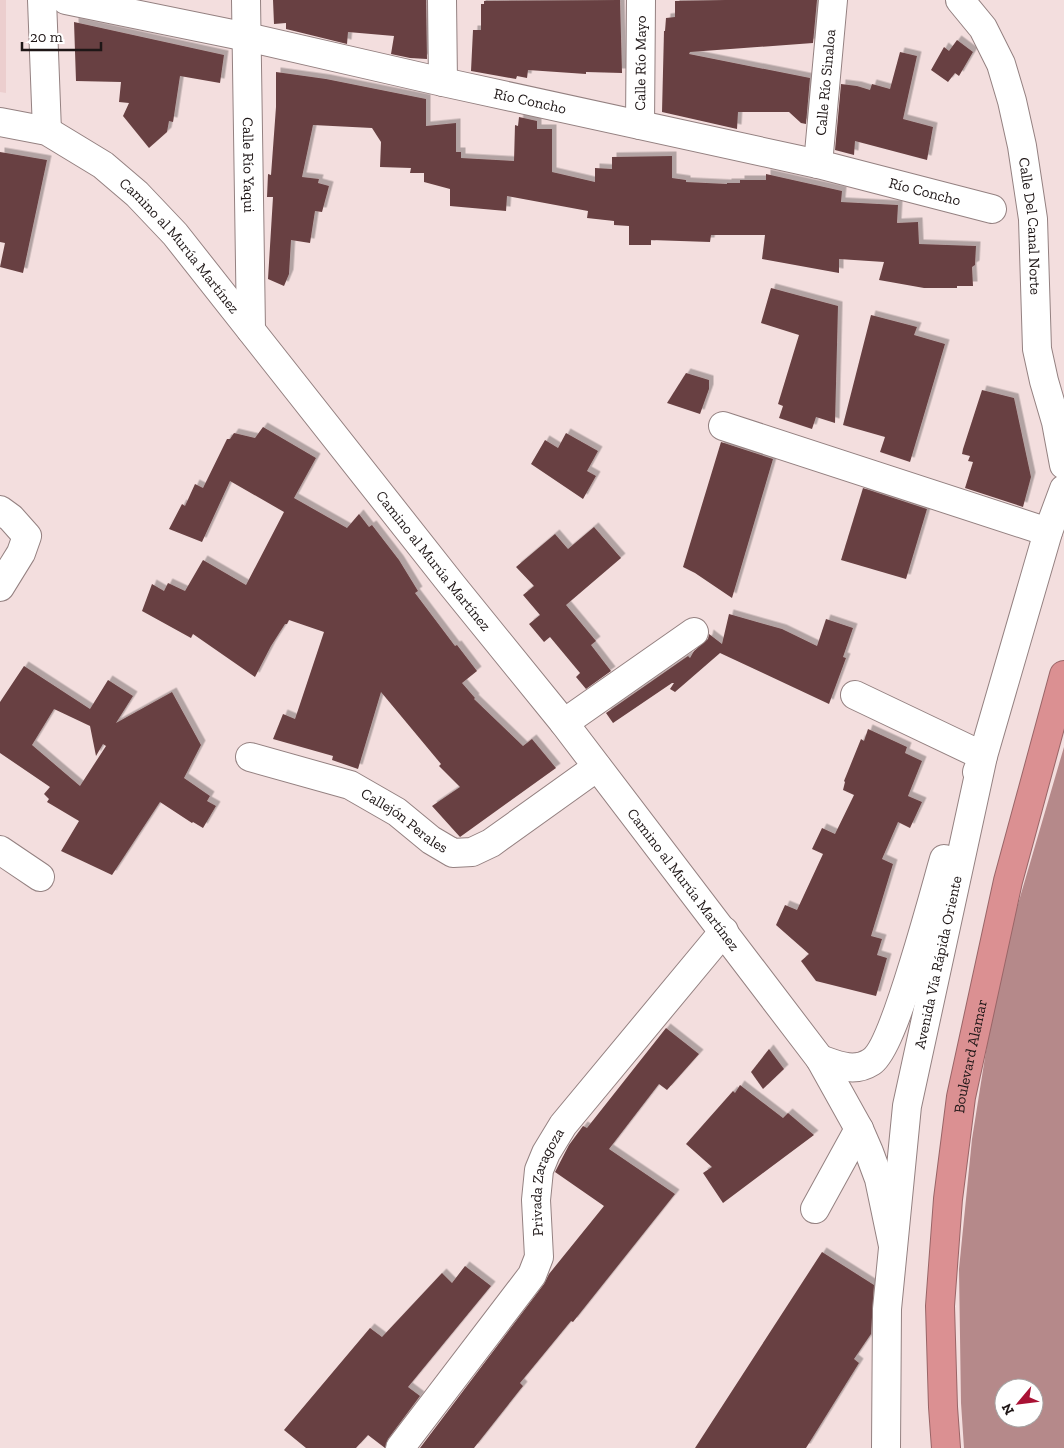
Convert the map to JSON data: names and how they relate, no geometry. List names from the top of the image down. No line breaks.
{"streets":{"highway":["Boulevard Alamar"],"street":["Calle Río Mayo","Calle Río Sinaloa","Río Concho","Calle Río Yaqui","Calle Del Canal Norte","Camino al Murúa Martínez","Callejón Perales","Avenida Vía Rápida Oriente","Privada Zaragoza"]},"crossings":[["Calle Río Mayo","Río Concho"],["Calle Río Sinaloa","Río Concho"],["Río Concho","Calle Río Yaqui"],["Calle Río Yaqui","Camino al Murúa Martínez"],["Camino al Murúa Martínez","Callejón Perales"],["Camino al Murúa Martínez","Avenida Vía Rápida Oriente"],["Camino al Murúa Martínez","Privada Zaragoza"]],"scale_bar":"20 m","north":"bottom left"}
